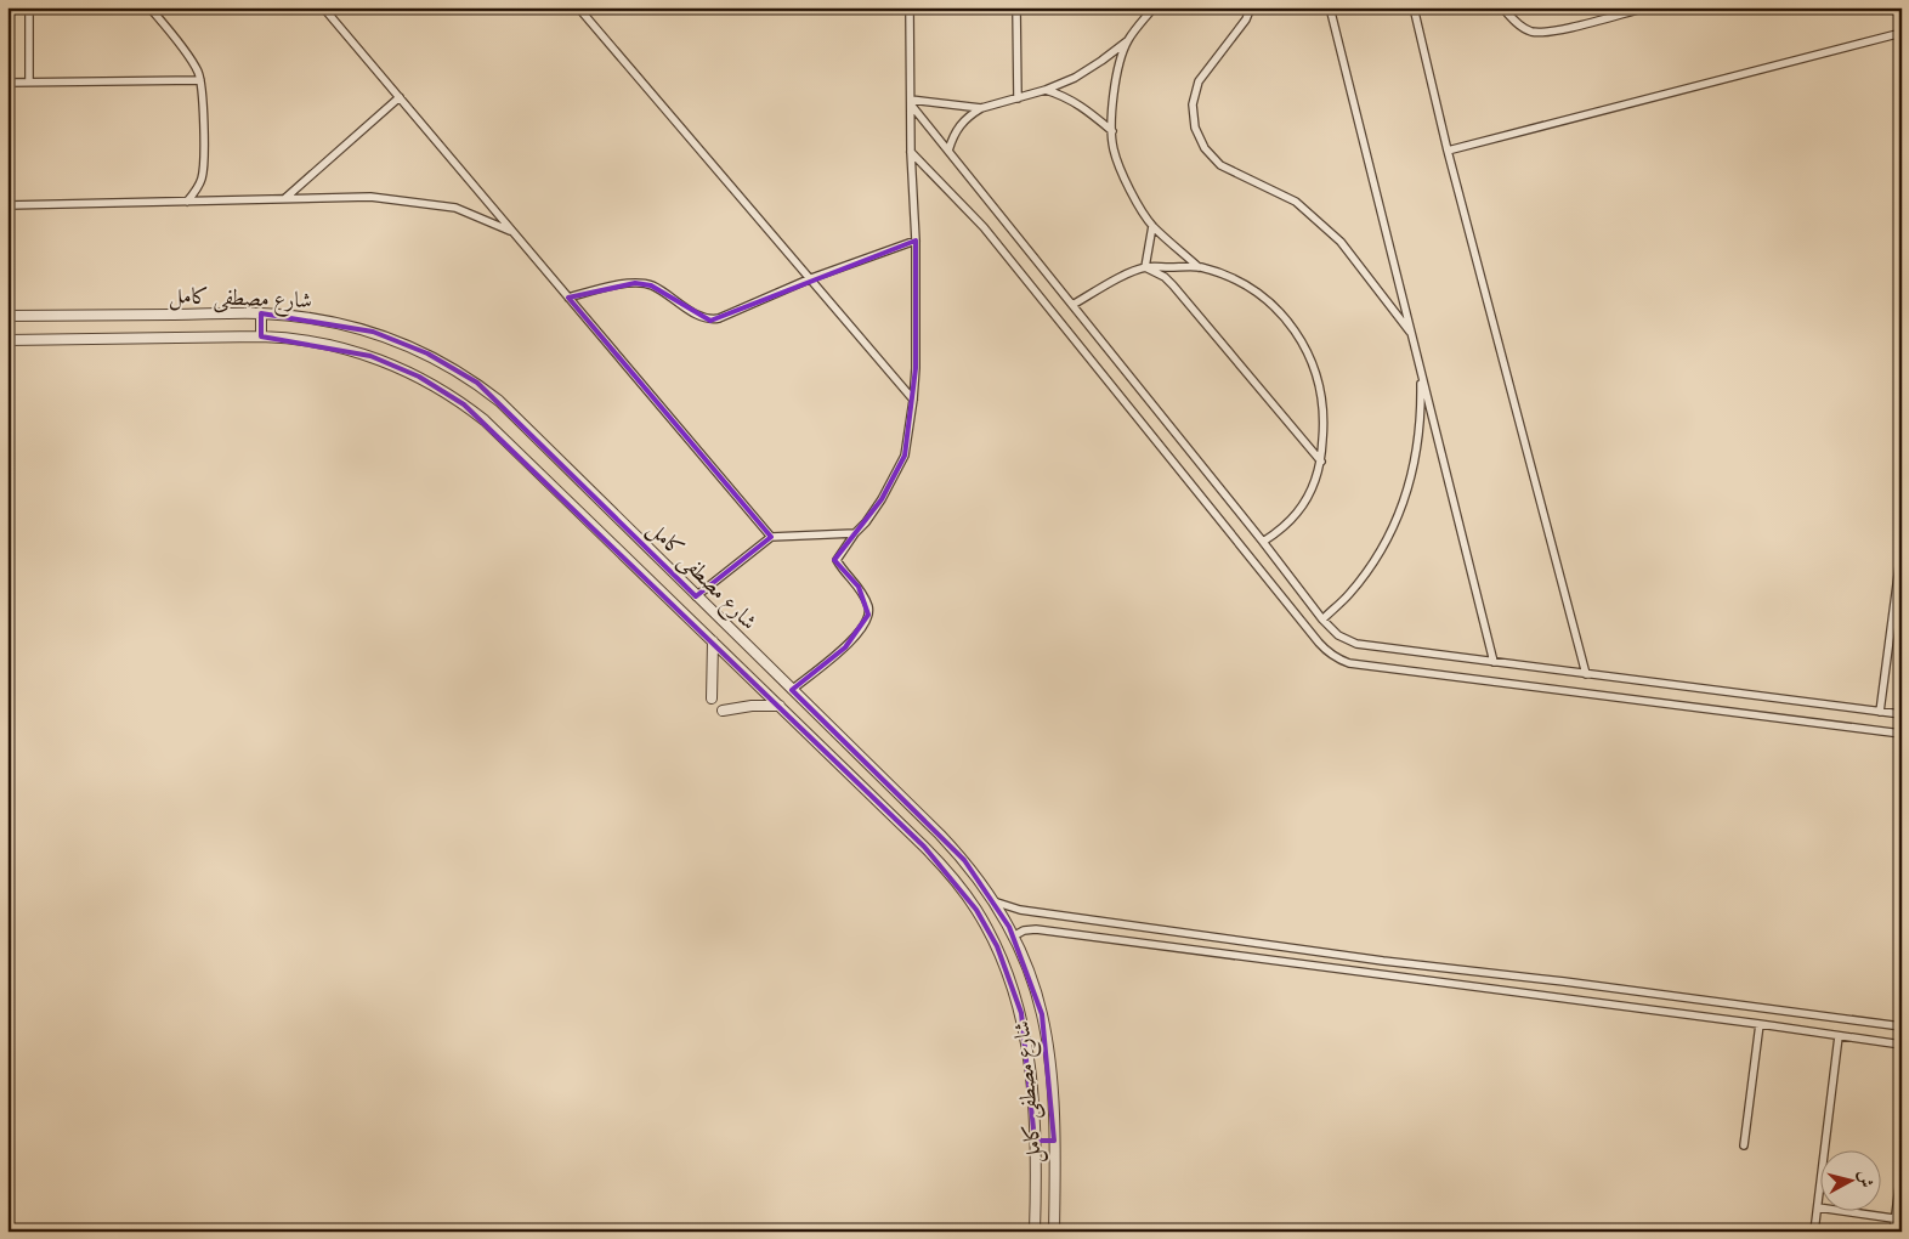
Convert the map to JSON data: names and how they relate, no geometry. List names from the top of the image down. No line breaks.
{"streets":{"street":["شارع مصطفى كامل"]},"north":"right"}
